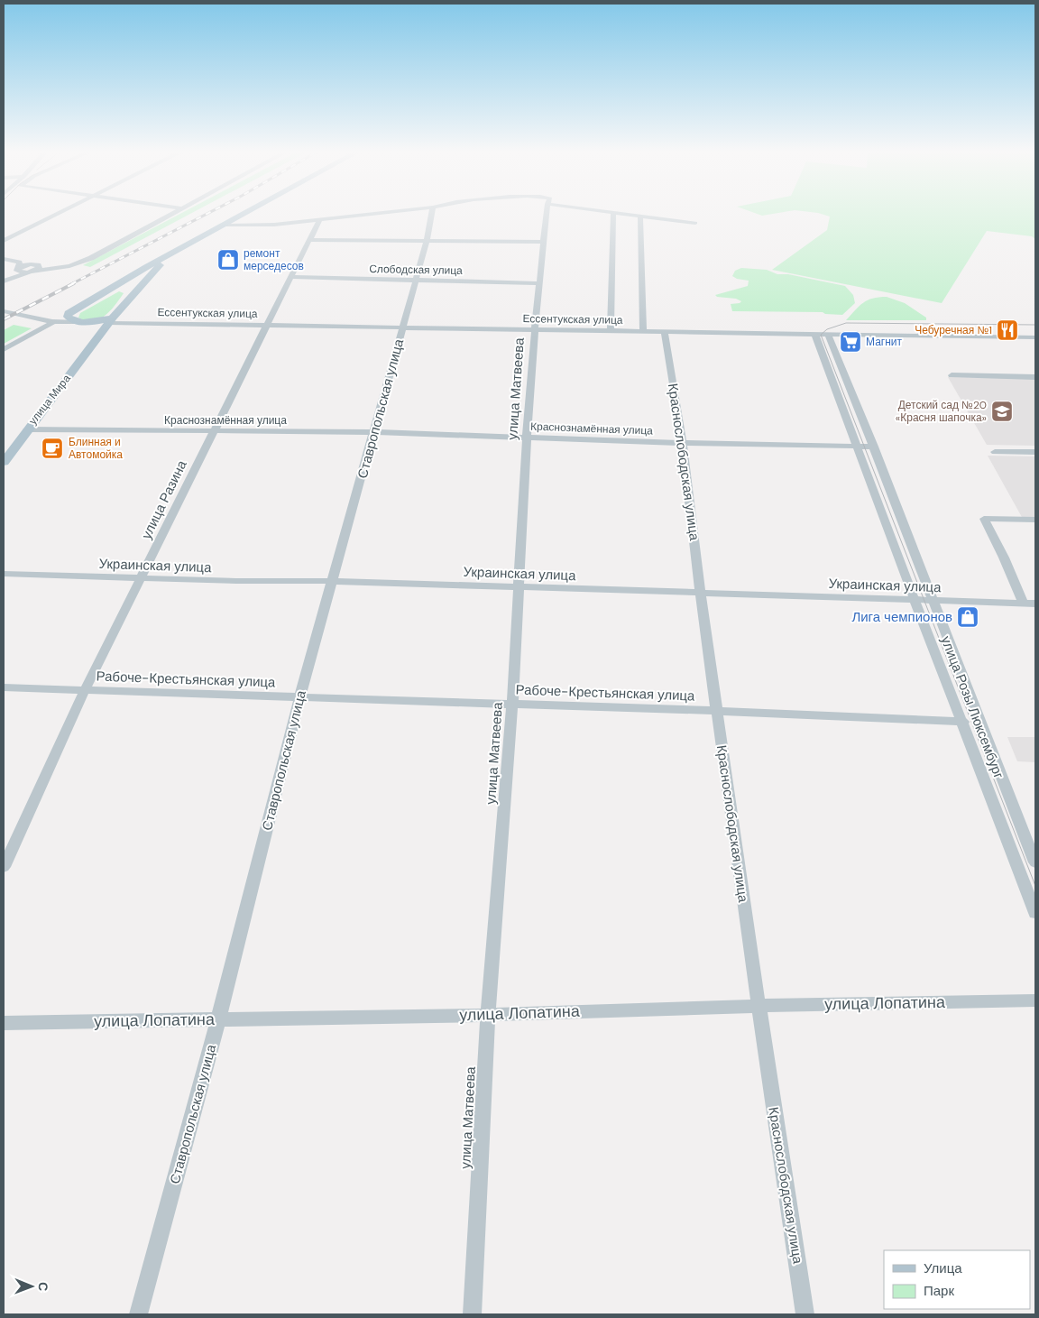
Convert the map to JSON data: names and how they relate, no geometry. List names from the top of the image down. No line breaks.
{"streets":{"main road":["улица Мира"],"street":["Слободская улица","Ессентукская улица","улица Матвеева","Ставропольская улица","Краснознамённая улица","Краснослободская улица","улица Разина","Украинская улица","Рабоче-Крестьянская улица","улица Розы Люксембург","улица Лопатина"]},"crossings":[["Слободская улица","улица Матвеева"],["Слободская улица","Ставропольская улица"],["Слободская улица","улица Разина"],["Ессентукская улица","улица Матвеева"],["Ессентукская улица","улица Мира"],["Ессентукская улица","Ставропольская улица"],["Ессентукская улица","Краснослободская улица"],["Ессентукская улица","улица Разина"],["Ессентукская улица","улица Розы Люксембург"],["улица Матвеева","Краснознамённая улица"],["улица Матвеева","Украинская улица"],["улица Матвеева","Рабоче-Крестьянская улица"],["улица Матвеева","улица Лопатина"],["улица Мира","Краснознамённая улица"],["Ставропольская улица","Краснознамённая улица"],["Ставропольская улица","Украинская улица"],["Ставропольская улица","Рабоче-Крестьянская улица"],["Ставропольская улица","улица Лопатина"],["Краснознамённая улица","Краснослободская улица"],["Краснознамённая улица","улица Разина"],["Краснознамённая улица","улица Розы Люксембург"],["Краснослободская улица","Украинская улица"],["Краснослободская улица","Рабоче-Крестьянская улица"],["Краснослободская улица","улица Лопатина"],["улица Разина","Украинская улица"],["улица Разина","Рабоче-Крестьянская улица"],["Украинская улица","улица Розы Люксембург"],["Рабоче-Крестьянская улица","улица Розы Люксембург"]],"places":{"shop":["ремонт мерседесов","Лига чемпионов"],"restaurant":["Чебуречная №1"],"supermarket":["Магнит"],"school or university":["Детский сад №20 «Красня шапочка»"],"cafe":["Блинная и Автомойка"]},"legend":["Улица","Парк"],"north":"right"}
